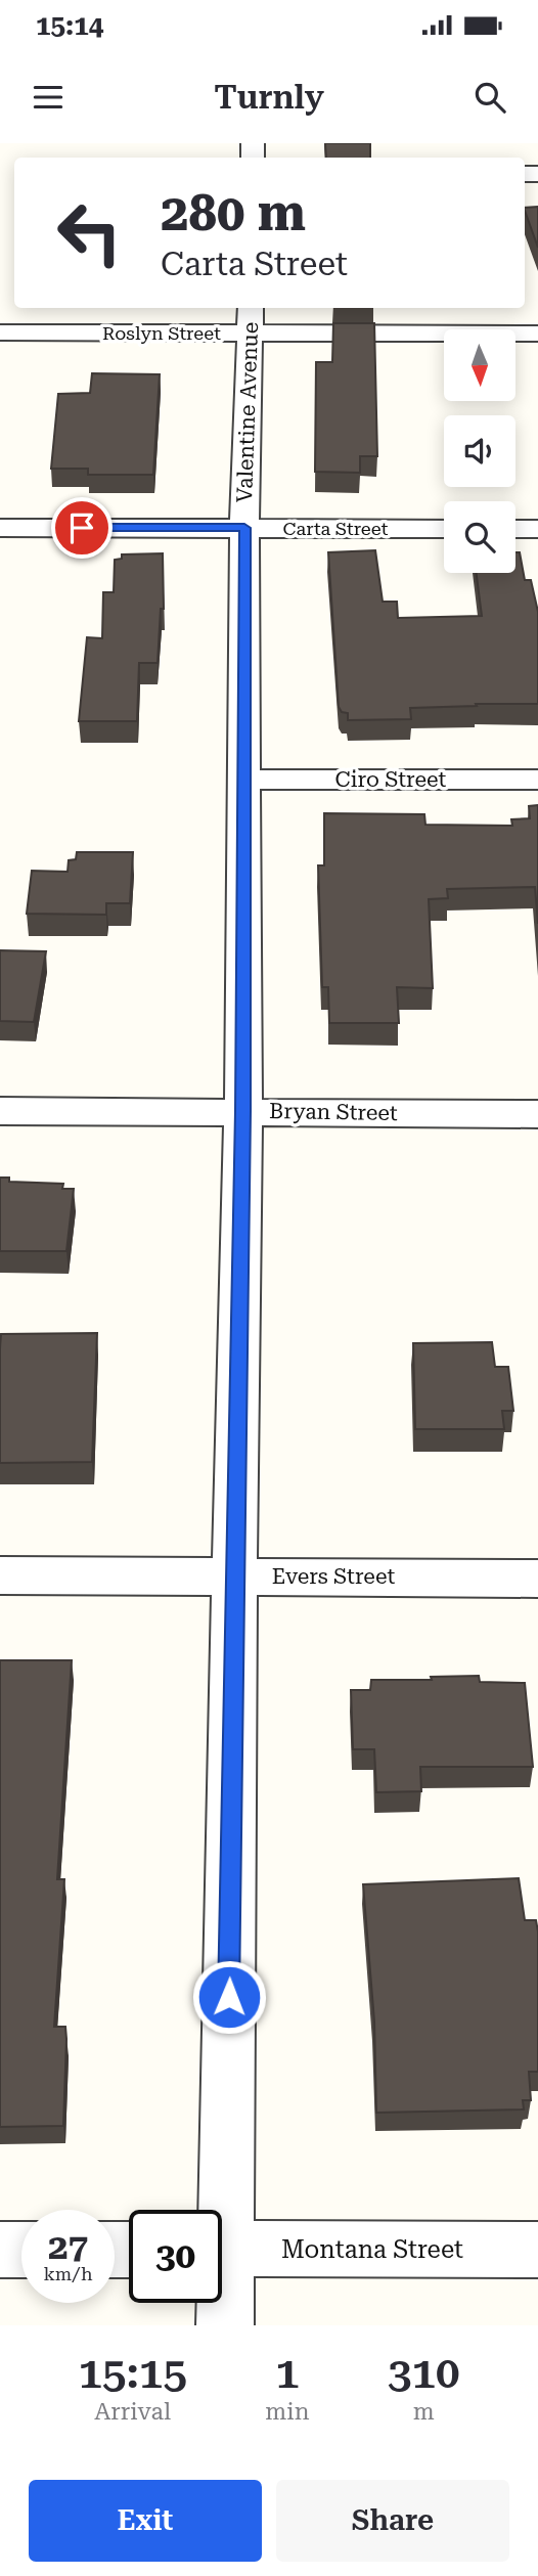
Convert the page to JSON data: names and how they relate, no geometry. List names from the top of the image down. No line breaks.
{"streets":{"street":["Roslyn Street","Valentine Avenue","Carta Street","Ciro Street","Bryan Street","Evers Street","Montana Street"]},"crossings":[["Roslyn Street","Valentine Avenue"],["Valentine Avenue","Carta Street"],["Valentine Avenue","Ciro Street"],["Valentine Avenue","Bryan Street"],["Valentine Avenue","Evers Street"]],"north":"bottom","page":{"status":"15:14","header":"Turnly","turn":["280 m","Carta Street"],"speed":"27 km/h","limit":"30","eta":["15:15","Arrival","1","min","310","m"],"buttons":["Exit","Share"]}}
